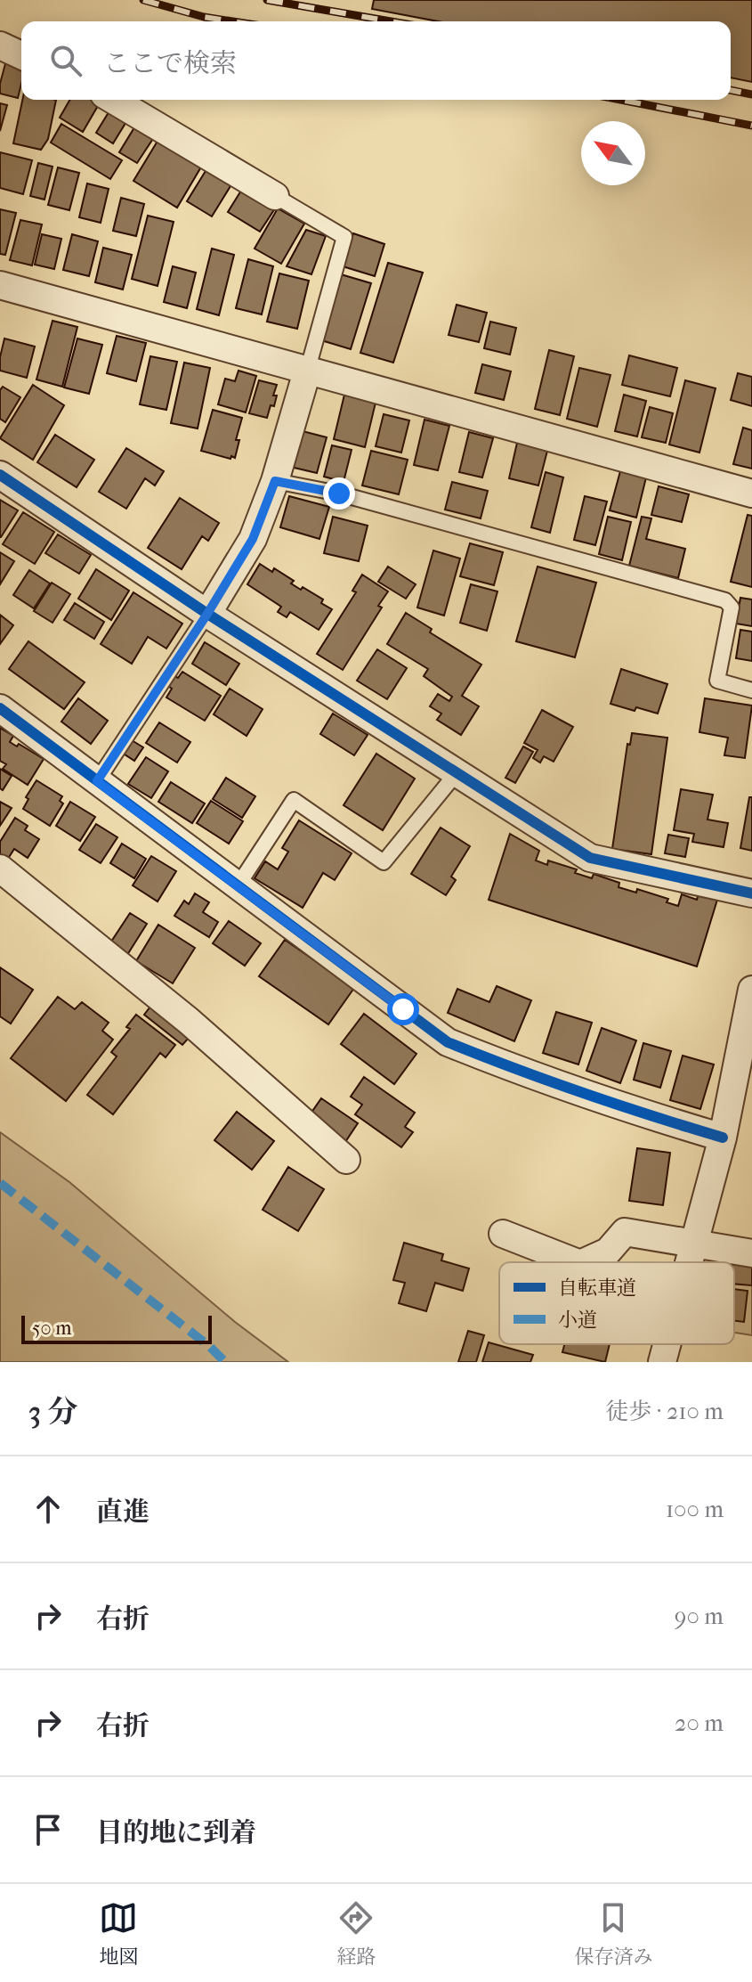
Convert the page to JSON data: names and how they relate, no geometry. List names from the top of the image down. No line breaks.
{"legend":["自転車道","小道"],"scale_bar":"50 m","north":"top left","page":{"search":"ここで検索","scale":"50 m","heading":["3 分","徒歩 · 210 m"],"list":[["直進","100 m"],["右折","90 m"],["右折","20 m"],"目的地に到着"],"nav":["地図","経路","保存済み"]}}
